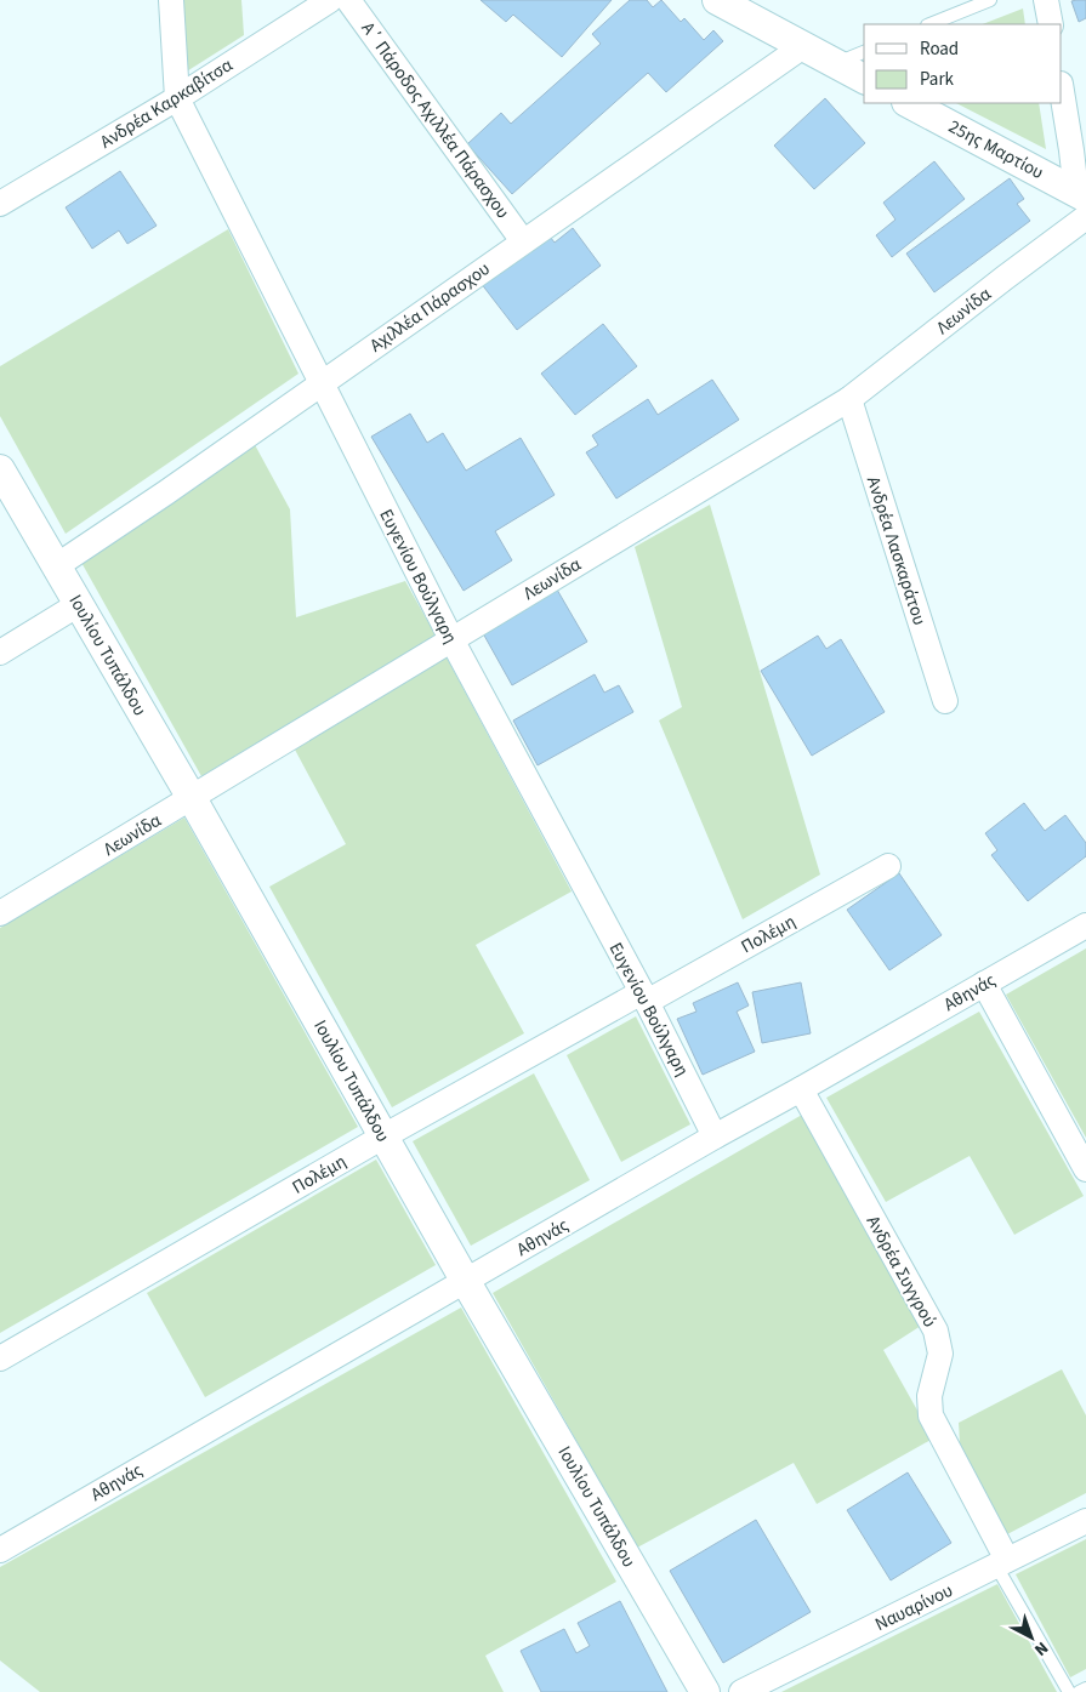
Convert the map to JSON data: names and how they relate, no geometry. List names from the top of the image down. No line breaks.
{"streets":{"street":["Ανδρέα Καρκαβίτσα","Α΄ Πάροδος Αχιλλέα Πάρασχου","25ης Μαρτίου","Αχιλλέα Πάρασχου","Λεωνίδα","Ανδρέα Λασκαράτου","Ευγενίου Βούλγαρη","Ιουλίου Τυπάλδου","Πολέμη","Αθηνάς","Ανδρέα Συγγρού","Ναυαρίνου"]},"crossings":[["Ανδρέα Καρκαβίτσα","Ευγενίου Βούλγαρη"],["Α΄ Πάροδος Αχιλλέα Πάρασχου","Αχιλλέα Πάρασχου"],["25ης Μαρτίου","Λεωνίδα"],["Αχιλλέα Πάρασχου","Ευγενίου Βούλγαρη"],["Αχιλλέα Πάρασχου","Ιουλίου Τυπάλδου"],["Λεωνίδα","Ανδρέα Λασκαράτου"],["Λεωνίδα","Ευγενίου Βούλγαρη"],["Λεωνίδα","Ιουλίου Τυπάλδου"],["Ευγενίου Βούλγαρη","Πολέμη"],["Ευγενίου Βούλγαρη","Αθηνάς"],["Ιουλίου Τυπάλδου","Πολέμη"],["Ιουλίου Τυπάλδου","Αθηνάς"],["Αθηνάς","Ανδρέα Συγγρού"],["Ανδρέα Συγγρού","Ναυαρίνου"]],"legend":["Road","Park"],"north":"bottom right"}
